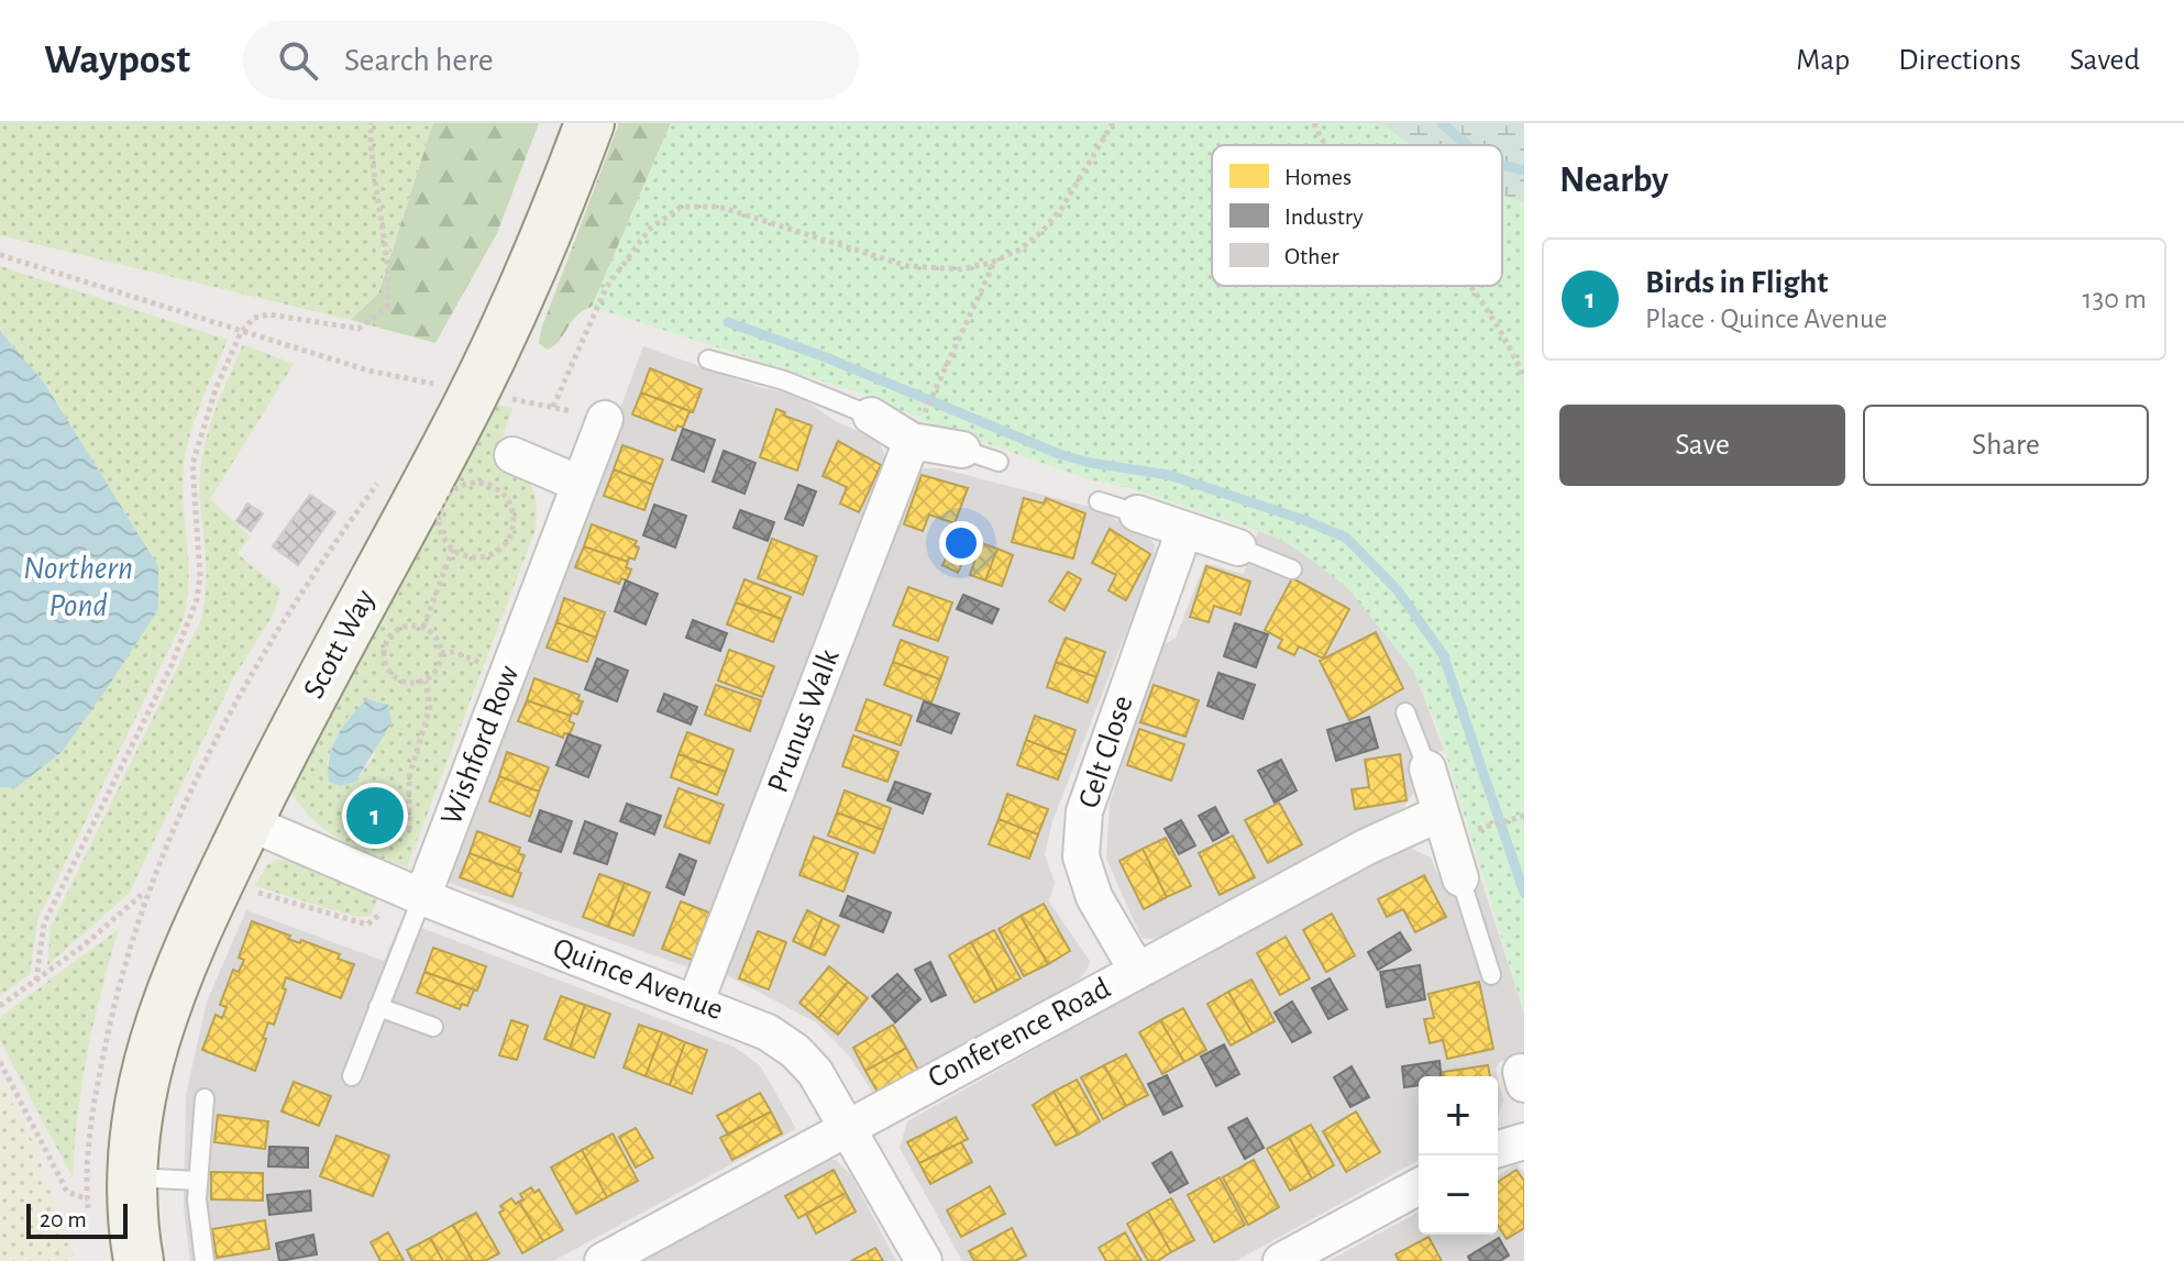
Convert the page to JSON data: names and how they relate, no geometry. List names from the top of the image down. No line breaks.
{"streets":{"street":["Scott Way","Prunus Walk","Wishford Row","Celt Close","Quince Avenue","Conference Road"]},"crossings":[["Scott Way","Quince Avenue"],["Prunus Walk","Quince Avenue"],["Wishford Row","Quince Avenue"],["Celt Close","Conference Road"],["Quince Avenue","Conference Road"]],"water":["Northern Pond"],"legend":["Homes","Industry","Other"],"scale_bar":"20 m","page":{"header":"Waypost","search":"Search here","nav":["Map","Directions","Saved"],"heading":"Nearby","list":[{"mark":"1","name":"Birds in Flight","note":"Place · Quince Avenue","value":"130 m"}],"buttons":["Save","Share"],"pins":"1","map_buttons":["+","−"],"scale":"20 m"}}
